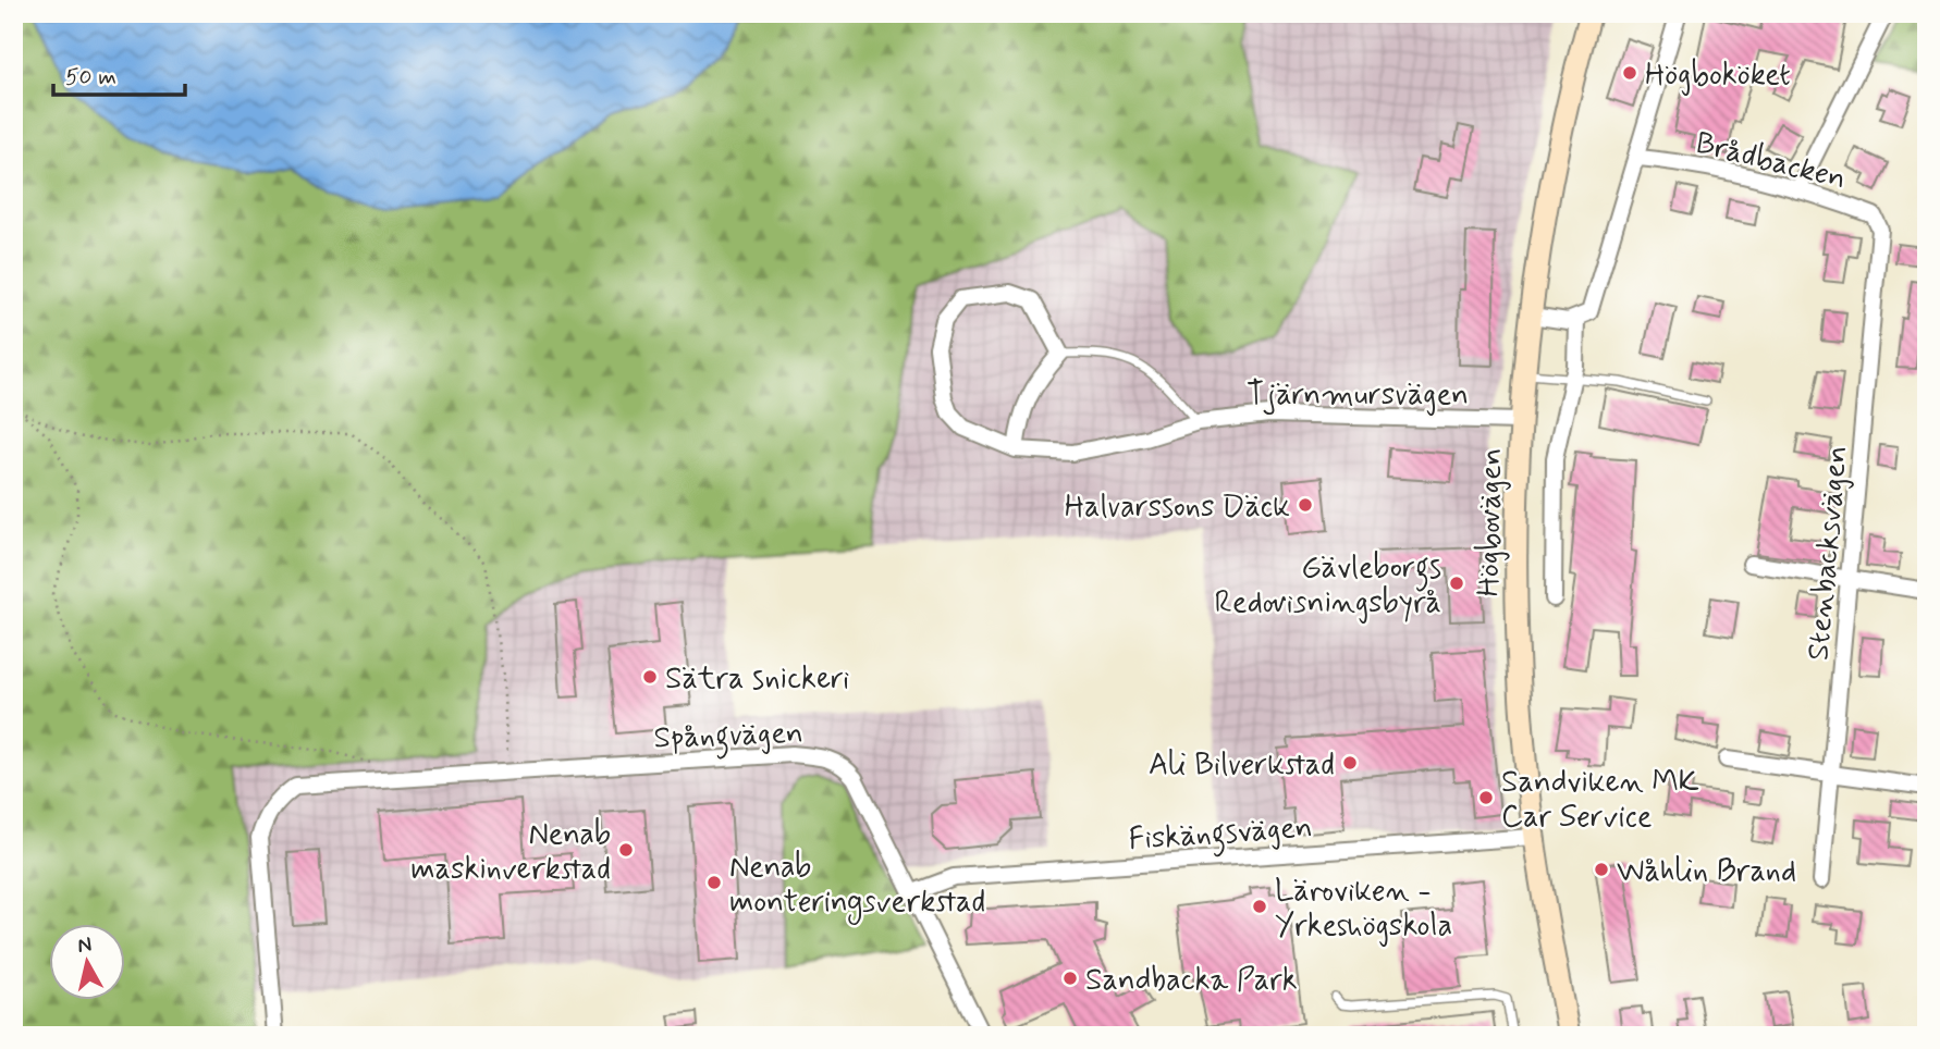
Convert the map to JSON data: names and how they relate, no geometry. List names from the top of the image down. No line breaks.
{"streets":{"main road":["Högbovägen"],"street":["Brådbacken","Tjärnmursvägen","Stenbacksvägen","Spångvägen","Fiskängsvägen"]},"crossings":[["Brådbacken","Stenbacksvägen"],["Tjärnmursvägen","Högbovägen"],["Högbovägen","Fiskängsvägen"],["Spångvägen","Fiskängsvägen"]],"places":["Högboköket","Halvarssons Däck","Gävleborgs Redovisningsbyrå","Sätra snickeri","Ali Bilverkstad","Sandviken MK Car Service","Nenab maskinverkstad","Wåhlin Brand","Nenab monteringsverkstad","Läroviken - Yrkeshögskola","Sandbacka Park"],"scale_bar":"50 m","north":"top"}
